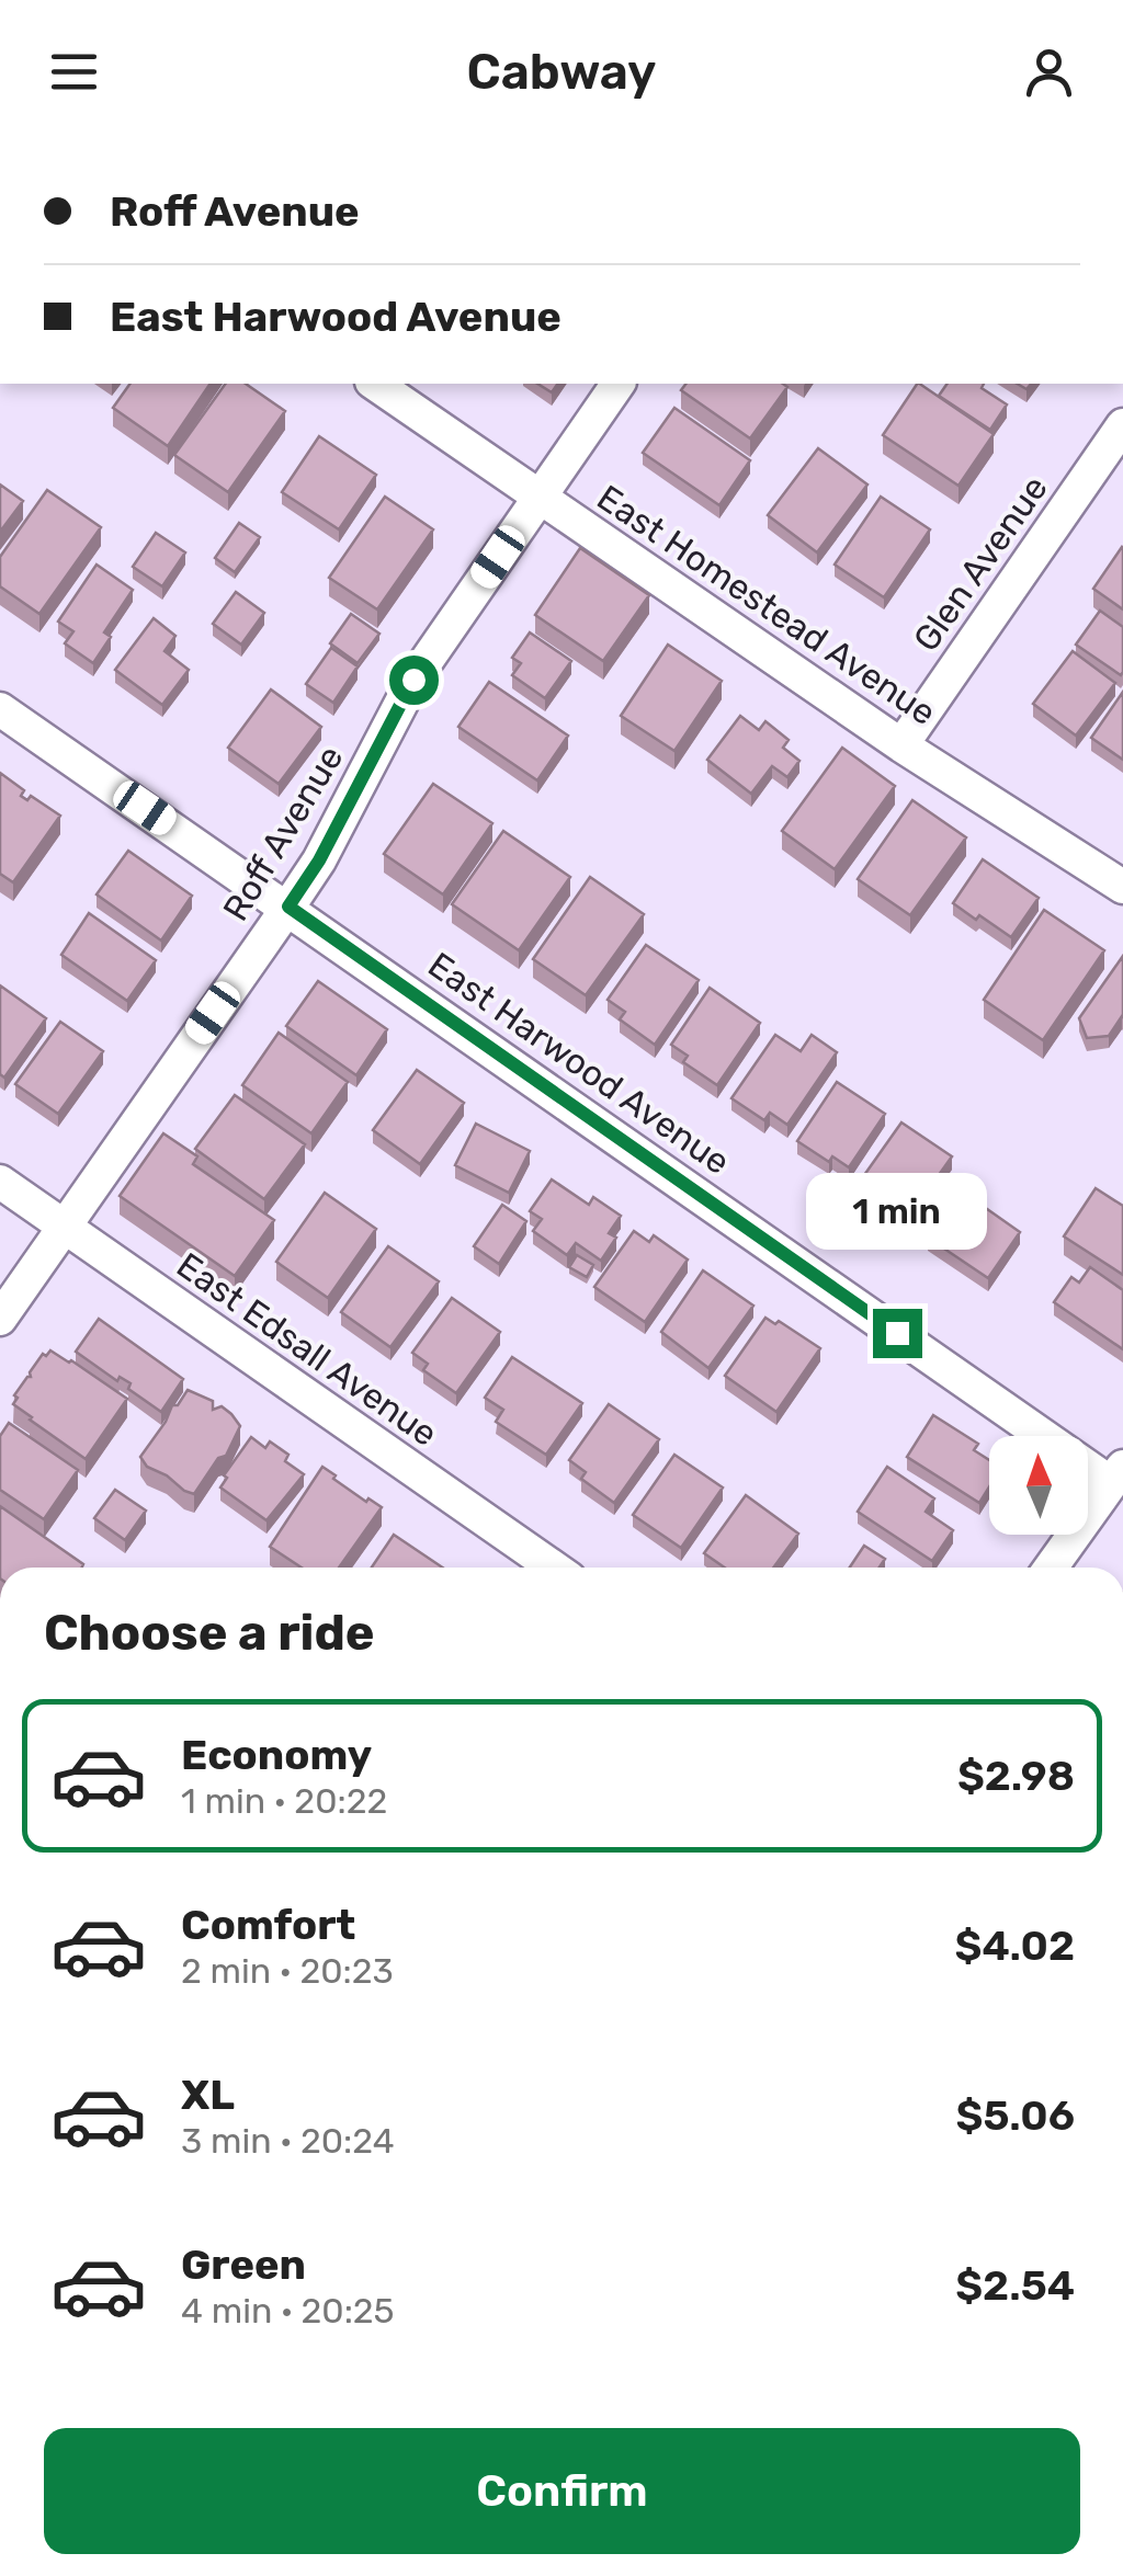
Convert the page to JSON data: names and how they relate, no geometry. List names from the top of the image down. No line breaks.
{"streets":{"street":["Glen Avenue","East Homestead Avenue","Roff Avenue","East Harwood Avenue","East Edsall Avenue"]},"crossings":[["Glen Avenue","East Homestead Avenue"],["East Homestead Avenue","Roff Avenue"],["Roff Avenue","East Harwood Avenue"],["Roff Avenue","East Edsall Avenue"]],"north":"top","page":{"header":"Cabway","banner":["Roff Avenue","East Harwood Avenue"],"bubble":"1 min","heading":"Choose a ride","list":[{"name":"Economy","note":"1 min · 20:22","value":"$2.98"},{"name":"Comfort","note":"2 min · 20:23","value":"$4.02"},{"name":"XL","note":"3 min · 20:24","value":"$5.06"},{"name":"Green","note":"4 min · 20:25","value":"$2.54"}],"buttons":"Confirm"}}
